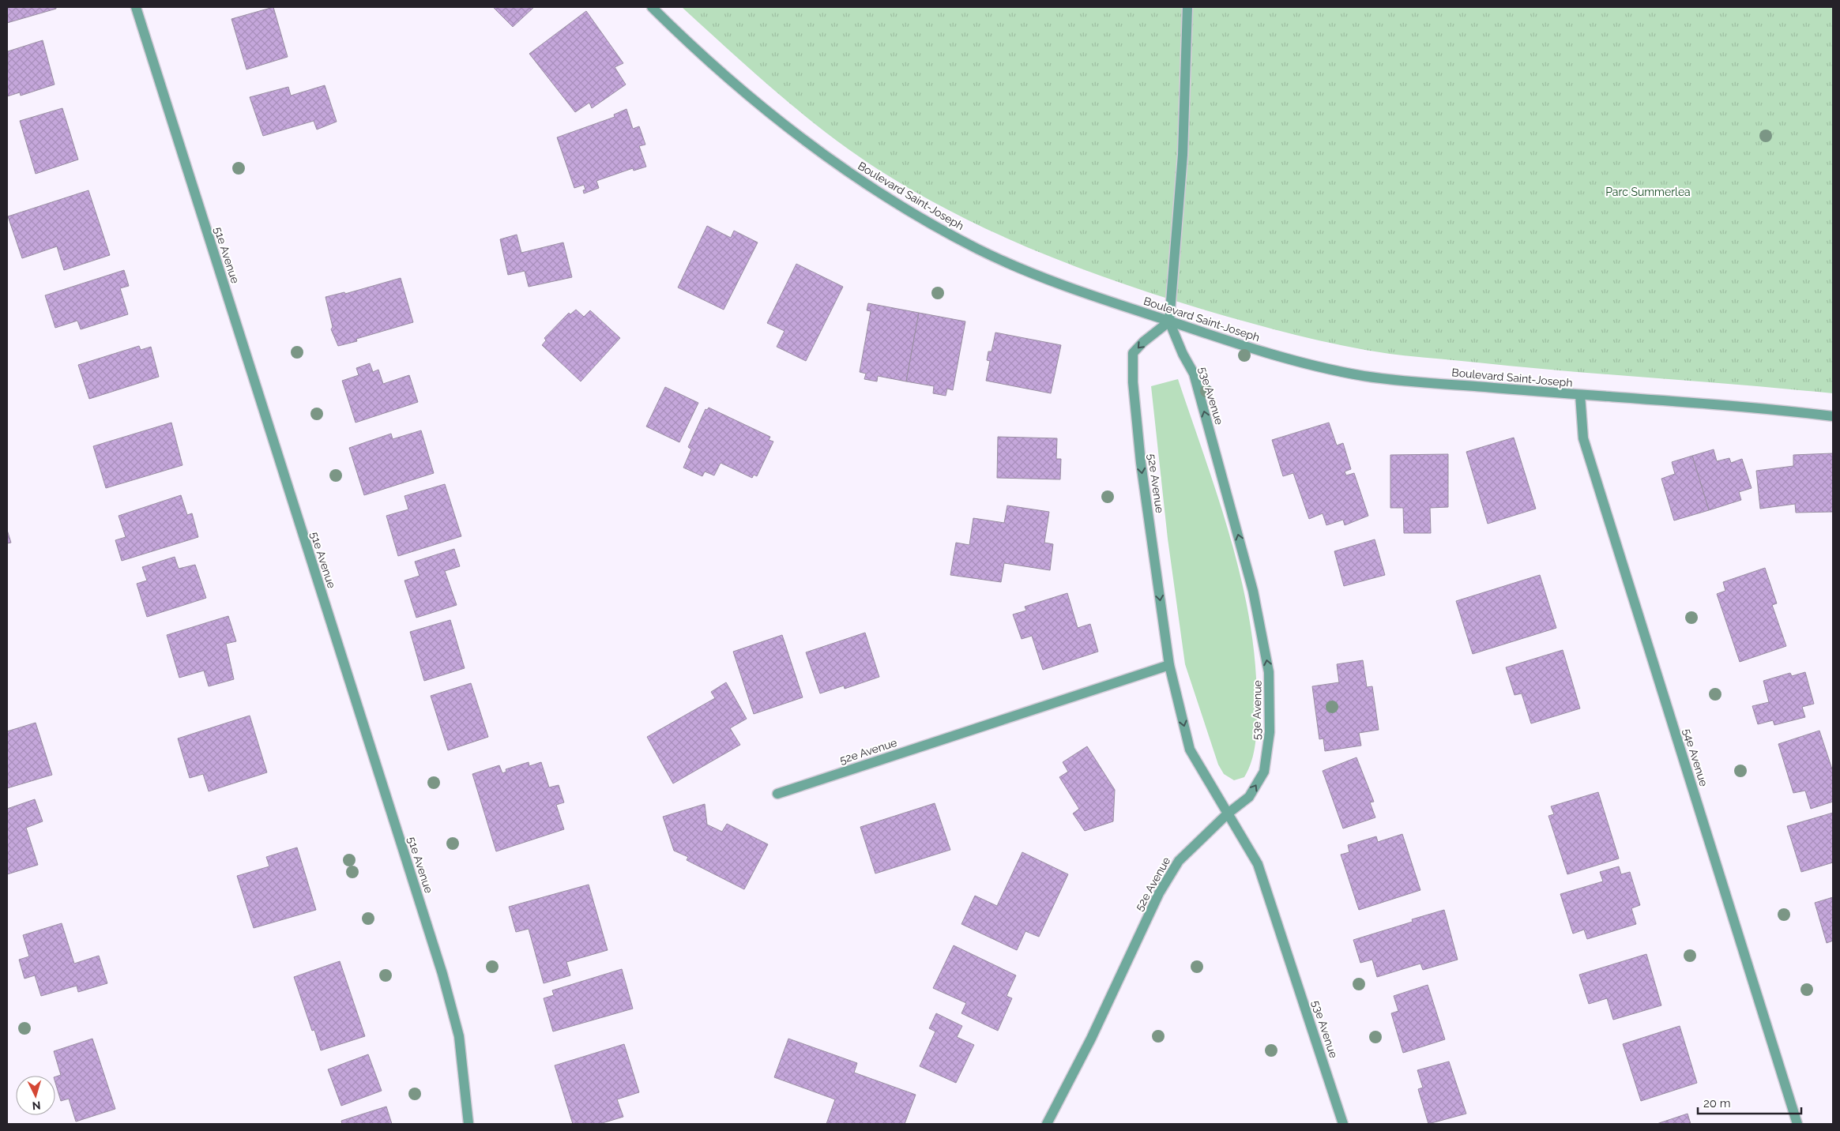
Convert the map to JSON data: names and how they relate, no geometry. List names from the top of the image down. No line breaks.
{"streets":{"street":["Boulevard Saint-Joseph","51e Avenue","53e Avenue","52e Avenue","54e Avenue"]},"crossings":[["Boulevard Saint-Joseph","53e Avenue"],["Boulevard Saint-Joseph","52e Avenue"],["Boulevard Saint-Joseph","54e Avenue"],["53e Avenue","52e Avenue"]],"one_way":["53e Avenue","52e Avenue"],"parks":["Parc Summerlea"],"scale_bar":"20 m","north":"bottom"}
